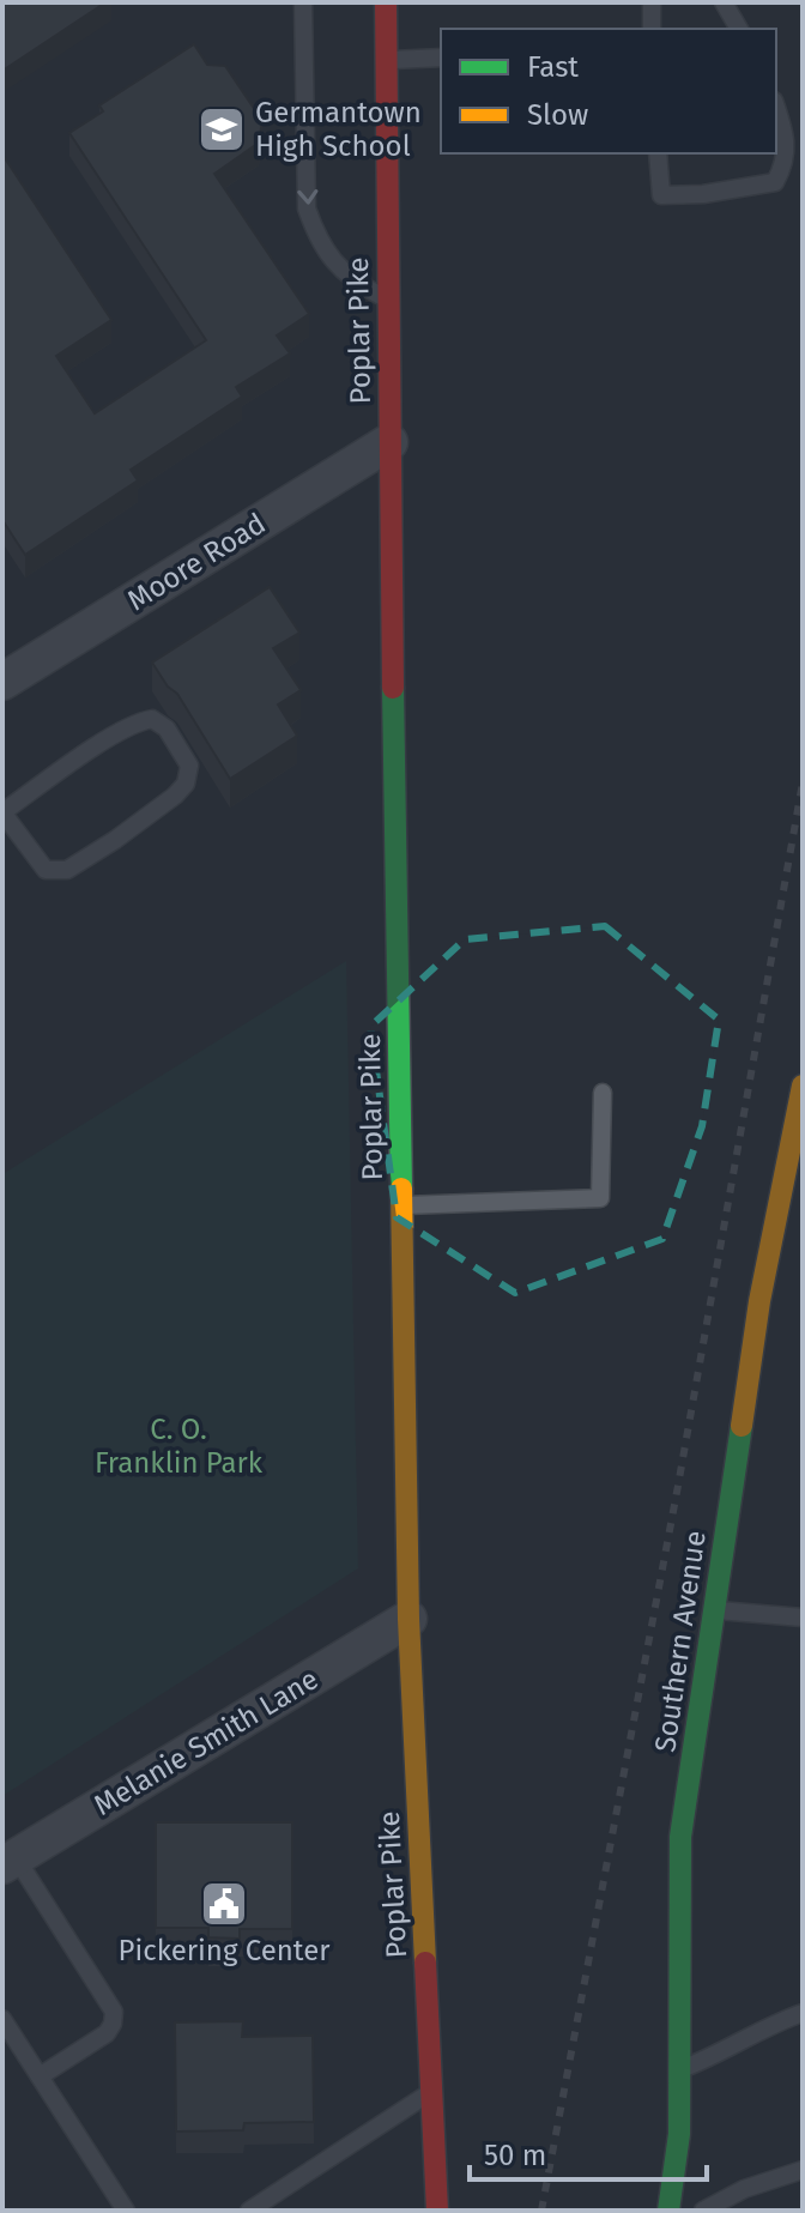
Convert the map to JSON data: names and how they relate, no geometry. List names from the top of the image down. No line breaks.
{"streets":{"main road":["Poplar Pike","Southern Avenue"],"street":["Moore Road","Melanie Smith Lane"]},"crossings":[["Poplar Pike","Moore Road"],["Poplar Pike","Melanie Smith Lane"]],"parks":["C. O. Franklin Park"],"places":{"school or university":["Germantown High School"],"public building":["Pickering Center"]},"legend":["Fast","Slow"],"scale_bar":"50 m"}
